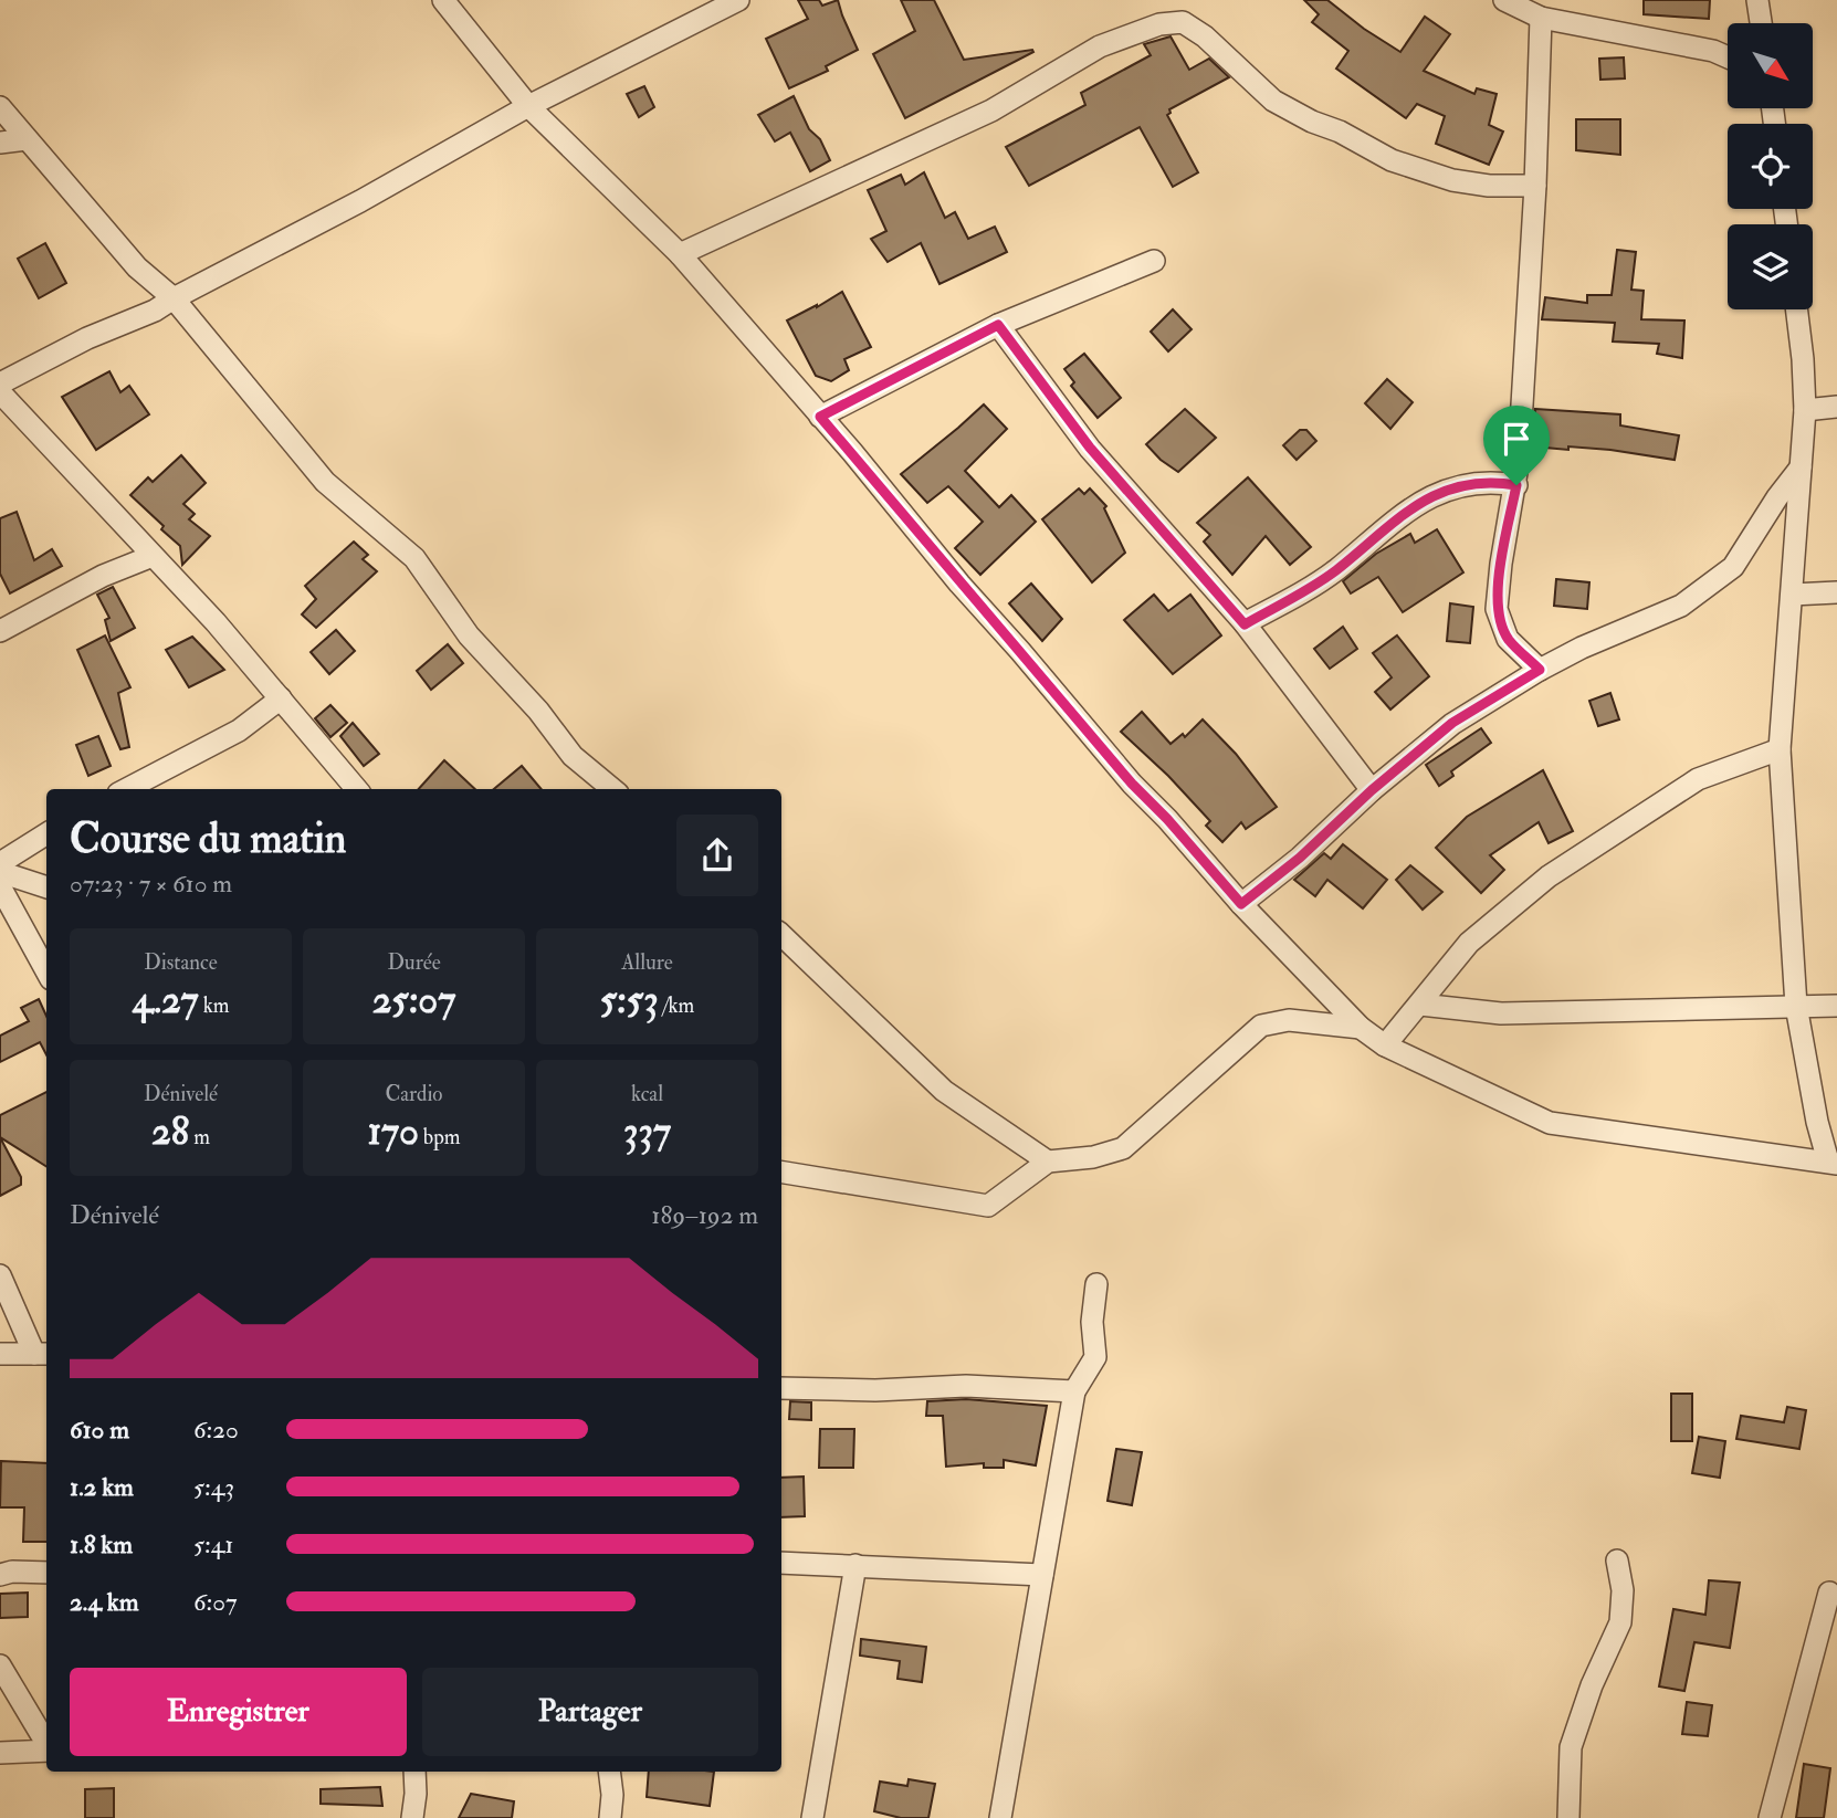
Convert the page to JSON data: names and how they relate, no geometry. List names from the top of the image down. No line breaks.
{"north":"bottom right","page":{"heading":["Course du matin","07:23 · 7 × 610 m"],"stats":[["Distance","4.27 km"],["Durée","25:07"],["Allure","5:53 /km"],["Dénivelé","28 m"],["Cardio","170 bpm"],["kcal","337"]],"chart":["Dénivelé","189–192 m"],"list":[{"name":"610 m","note":"6:20"},{"name":"1.2 km","note":"5:43"},{"name":"1.8 km","note":"5:41"},{"name":"2.4 km","note":"6:07"}],"buttons":["Enregistrer","Partager"]}}
